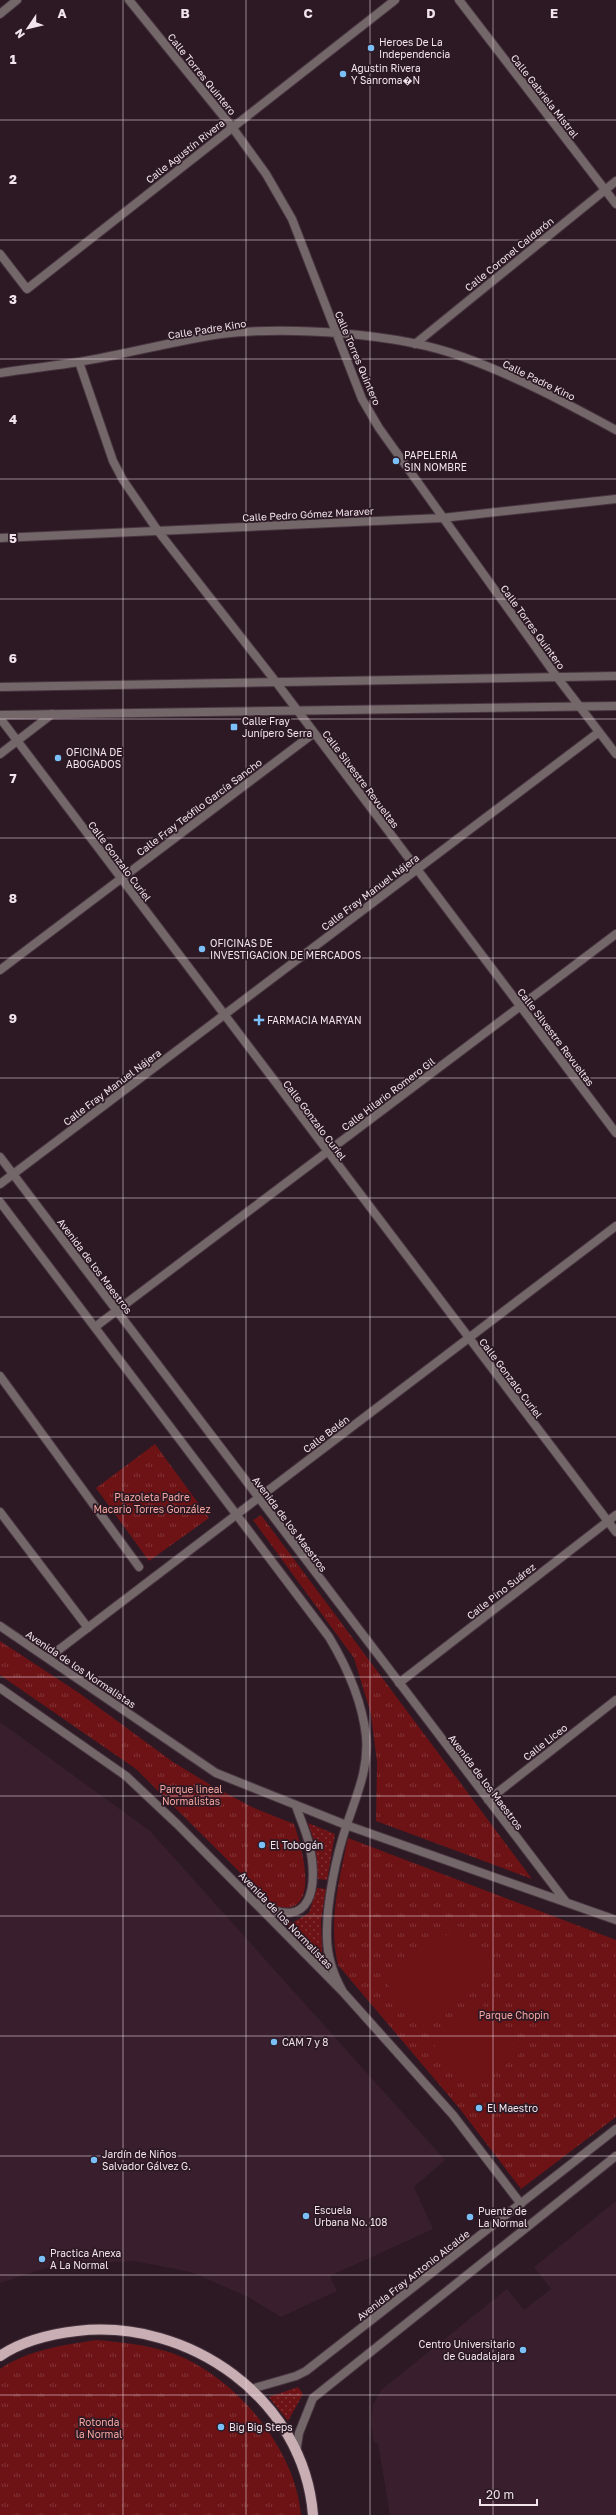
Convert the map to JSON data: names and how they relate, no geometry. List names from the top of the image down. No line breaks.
{"streets":{"street":["Calle Torres Quintero","Calle Gabriela Mistral","Calle Agustín Rivera","Calle Coronel Calderón","Calle Padre Kino","Calle Pedro Gómez Maraver","Calle Silvestre Revueltas","Calle Fray Teófilo García Sancho","Calle Gonzalo Curiel","Calle Fray Manuel Nájera","Calle Hilario Romero Gil","Avenida de los Maestros","Calle Belén","Calle Pino Suárez","Avenida de los Normalistas","Calle Liceo","Avenida Fray Antonio Alcalde"]},"crossings":[["Calle Torres Quintero","Calle Agustín Rivera"],["Calle Torres Quintero","Calle Padre Kino"],["Calle Torres Quintero","Calle Pedro Gómez Maraver"],["Calle Torres Quintero","Calle Fray Manuel Nájera"],["Calle Gabriela Mistral","Calle Coronel Calderón"],["Calle Coronel Calderón","Calle Padre Kino"],["Calle Padre Kino","Calle Silvestre Revueltas"],["Calle Pedro Gómez Maraver","Calle Silvestre Revueltas"],["Calle Silvestre Revueltas","Calle Fray Teófilo García Sancho"],["Calle Silvestre Revueltas","Calle Fray Manuel Nájera"],["Calle Silvestre Revueltas","Calle Hilario Romero Gil"],["Calle Fray Teófilo García Sancho","Calle Gonzalo Curiel"],["Calle Gonzalo Curiel","Calle Fray Manuel Nájera"],["Calle Gonzalo Curiel","Calle Hilario Romero Gil"],["Calle Gonzalo Curiel","Calle Belén"],["Calle Gonzalo Curiel","Calle Pino Suárez"],["Calle Fray Manuel Nájera","Avenida de los Maestros"],["Calle Hilario Romero Gil","Avenida de los Maestros"],["Avenida de los Maestros","Calle Belén"],["Avenida de los Maestros","Calle Pino Suárez"],["Avenida de los Maestros","Avenida de los Normalistas"],["Avenida de los Maestros","Calle Liceo"],["Calle Belén","Avenida de los Normalistas"],["Avenida de los Normalistas","Avenida Fray Antonio Alcalde"]],"parks":["Plazoleta Padre Macario Torres González","Parque lineal Normalistas","Parque Chopin","Rotonda la Normal"],"places":{"other":["Heroes De La Independencia","Agustin Rivera Y Sanroma�N","PAPELERIA SIN NOMBRE","OFICINA DE ABOGADOS","OFICINAS DE INVESTIGACION DE MERCADOS","El Tobogán","CAM 7 y 8","El Maestro","Jardín de Niños Salvador Gálvez G.","Escuela Urbana No. 108","Puente de La Normal","Practica Anexa A La Normal","Centro Universitario de Guadalajara","Big Big Steps"],"transit":["Calle Fray Junípero Serra"],"health":["FARMACIA MARYAN"]},"scale_bar":"20 m","north":"bottom left","grid":{"columns":["A","B","C","D","E"],"rows":["1","2","3","4","5","6","7","8","9"]}}
